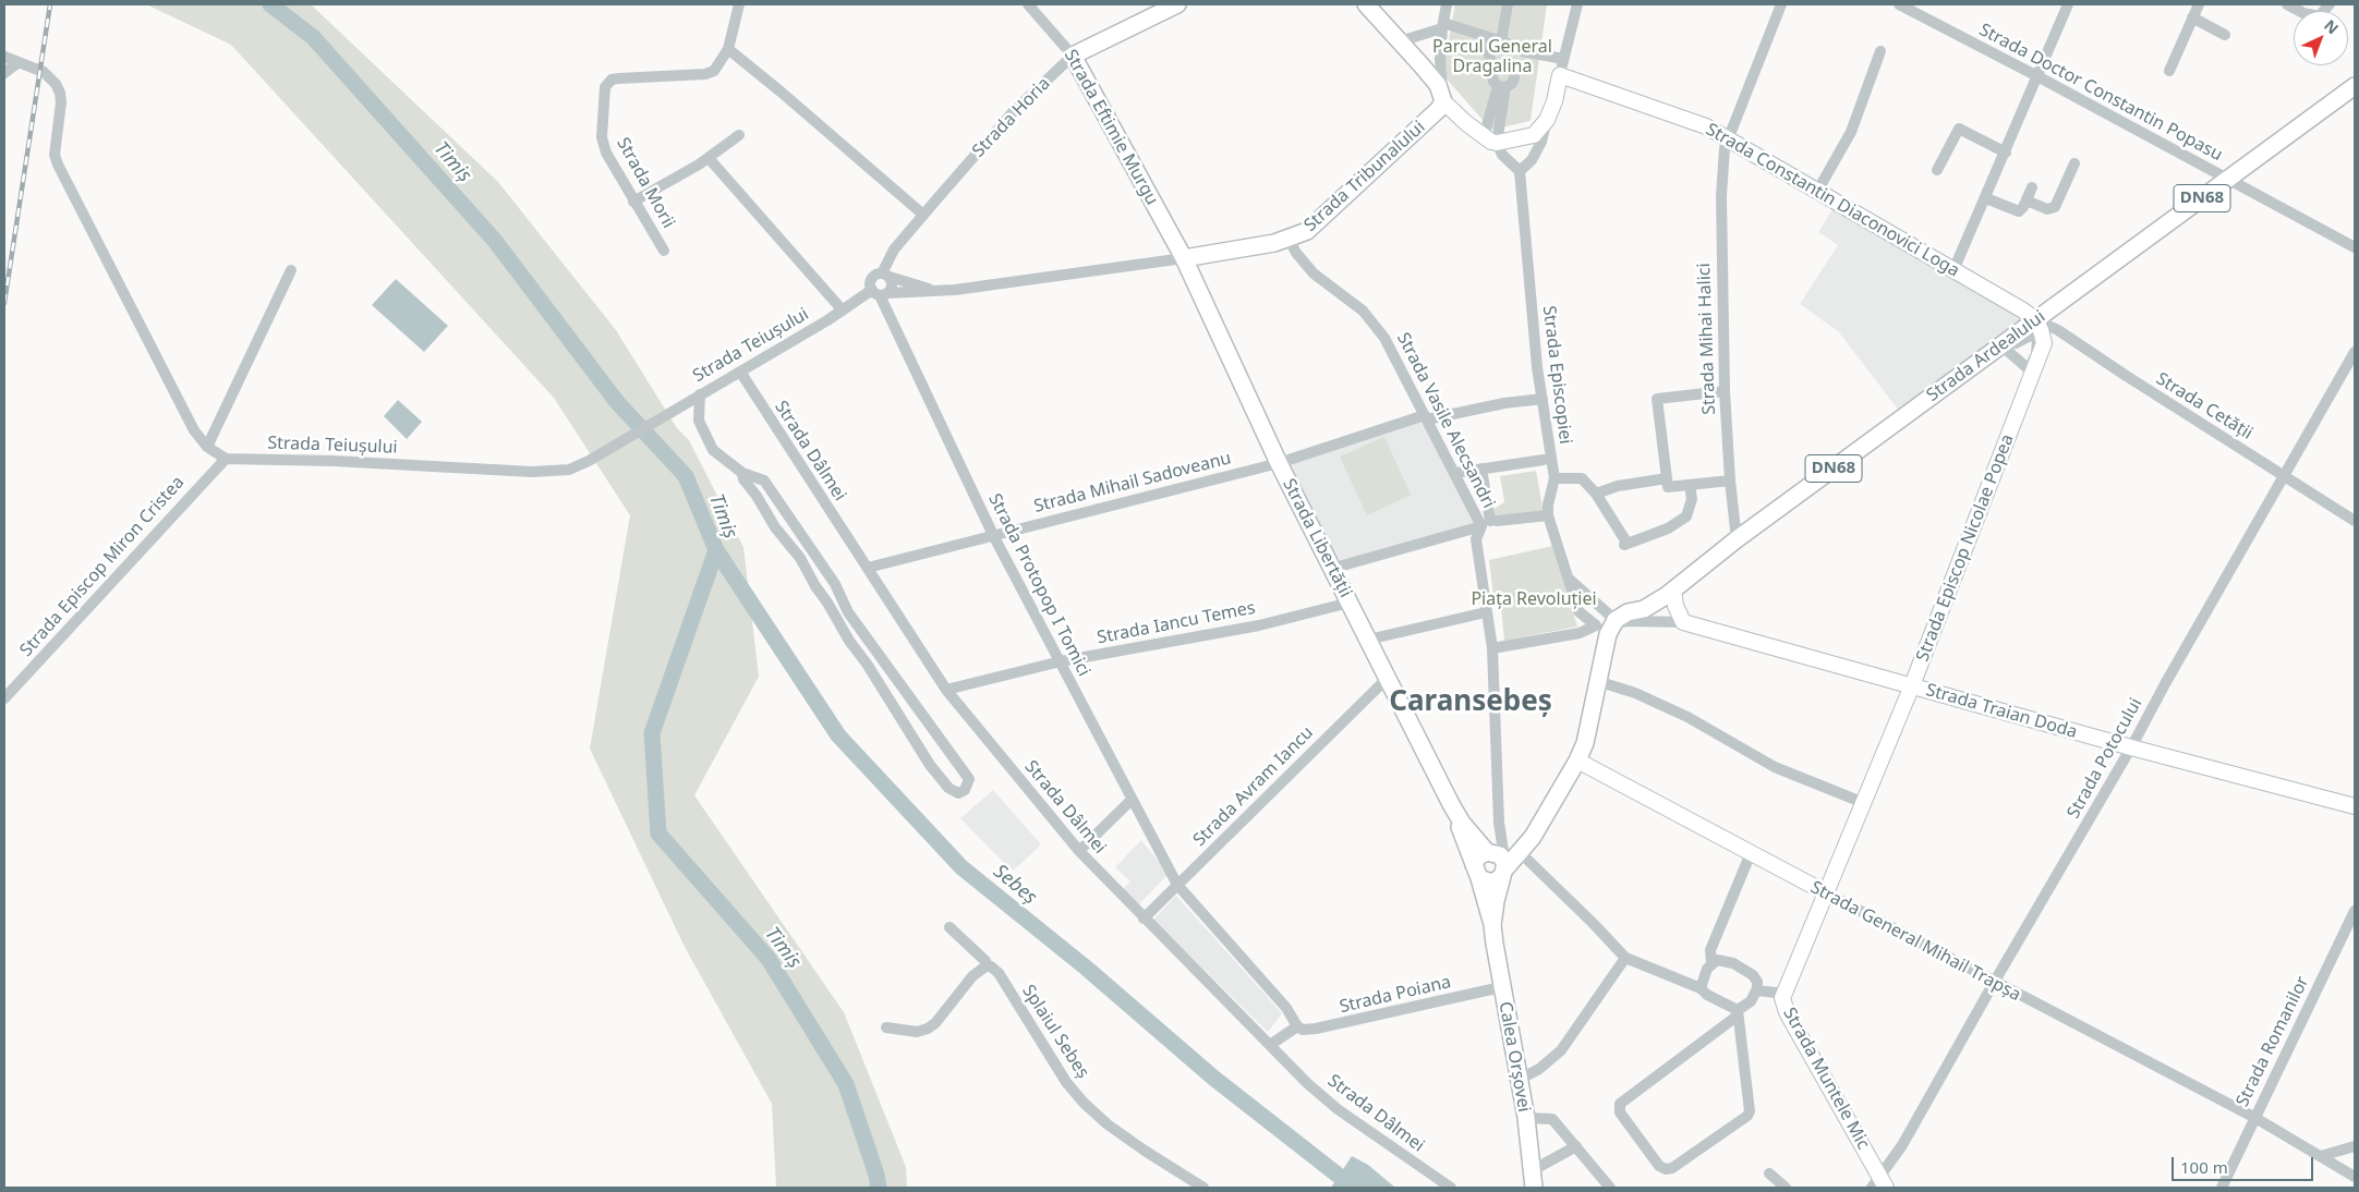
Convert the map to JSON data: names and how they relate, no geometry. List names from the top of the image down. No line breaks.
{"streets":{"main road":["Strada Horia","Strada Eftimie Murgu","Strada Tribunalului","DN68","Strada Ardealului","Strada Libertății","Calea Orșovei"],"street":["Strada Doctor Constantin Popasu","Strada Morii","Strada Constantin Diaconovici Loga","Strada Mihai Halici","Strada Teiușului","Strada Episcopiei","Strada Cetății","Strada Vasile Alecsandri","Strada Dâlmei","Strada Mihail Sadoveanu","Strada Episcop Nicolae Popea","Strada Episcop Miron Cristea","Strada Protopop I Tomici","Strada Iancu Temes","Strada Traian Doda","Strada Potocului","Strada Avram Iancu","Strada General Mihail Trapșa","Strada Poiana","Splaiul Sebeș","Strada Romanilor","Strada Muntele Mic"]},"crossings":[["Strada Doctor Constantin Popasu","Strada Ardealului"],["Strada Horia","Strada Eftimie Murgu"],["Strada Horia","Strada Teiușului"],["Strada Horia","Strada Protopop I Tomici"],["Strada Eftimie Murgu","Strada Tribunalului"],["Strada Eftimie Murgu","Strada Libertății"],["Strada Tribunalului","Strada Vasile Alecsandri"],["Strada Tribunalului","Strada Libertății"],["Strada Constantin Diaconovici Loga","Strada Mihai Halici"],["Strada Constantin Diaconovici Loga","Strada Ardealului"],["Strada Constantin Diaconovici Loga","Strada Cetății"],["Strada Constantin Diaconovici Loga","Strada Episcop Nicolae Popea"],["Strada Mihai Halici","Strada Ardealului"],["Strada Teiușului","Strada Dâlmei"],["Strada Teiușului","Strada Episcop Miron Cristea"],["Strada Teiușului","Strada Protopop I Tomici"],["Strada Ardealului","Strada Cetății"],["Strada Ardealului","Strada Episcop Nicolae Popea"],["Strada Episcopiei","Strada Vasile Alecsandri"],["Strada Episcopiei","Strada Mihail Sadoveanu"],["Strada Cetății","Strada Episcop Nicolae Popea"],["Strada Cetății","Strada Potocului"],["Strada Vasile Alecsandri","Strada Mihail Sadoveanu"],["Strada Vasile Alecsandri","Strada Libertății"],["Strada Vasile Alecsandri","Calea Orșovei"],["Strada Dâlmei","Strada Mihail Sadoveanu"],["Strada Dâlmei","Strada Iancu Temes"],["Strada Dâlmei","Strada Avram Iancu"],["Strada Mihail Sadoveanu","Strada Libertății"],["Strada Mihail Sadoveanu","Strada Protopop I Tomici"],["Strada Libertății","Strada Iancu Temes"],["Strada Libertății","Strada Avram Iancu"],["Strada Libertății","Calea Orșovei"],["Strada Episcop Nicolae Popea","Strada Traian Doda"],["Strada Episcop Nicolae Popea","Strada General Mihail Trapșa"],["Strada Episcop Nicolae Popea","Strada Muntele Mic"],["Strada Protopop I Tomici","Strada Iancu Temes"],["Strada Protopop I Tomici","Strada Avram Iancu"],["Strada Protopop I Tomici","Strada Poiana"],["Strada Traian Doda","Strada Potocului"],["Strada Potocului","Strada General Mihail Trapșa"],["Strada Potocului","Strada Muntele Mic"],["Strada General Mihail Trapșa","Strada Romanilor"],["Strada Poiana","Calea Orșovei"]],"districts":["Caransebeș"],"water":["Timiș","Sebeș"],"parks":["Parcul General Dragalina","Piața Revoluției"],"scale_bar":"100 m","north":"top right"}
